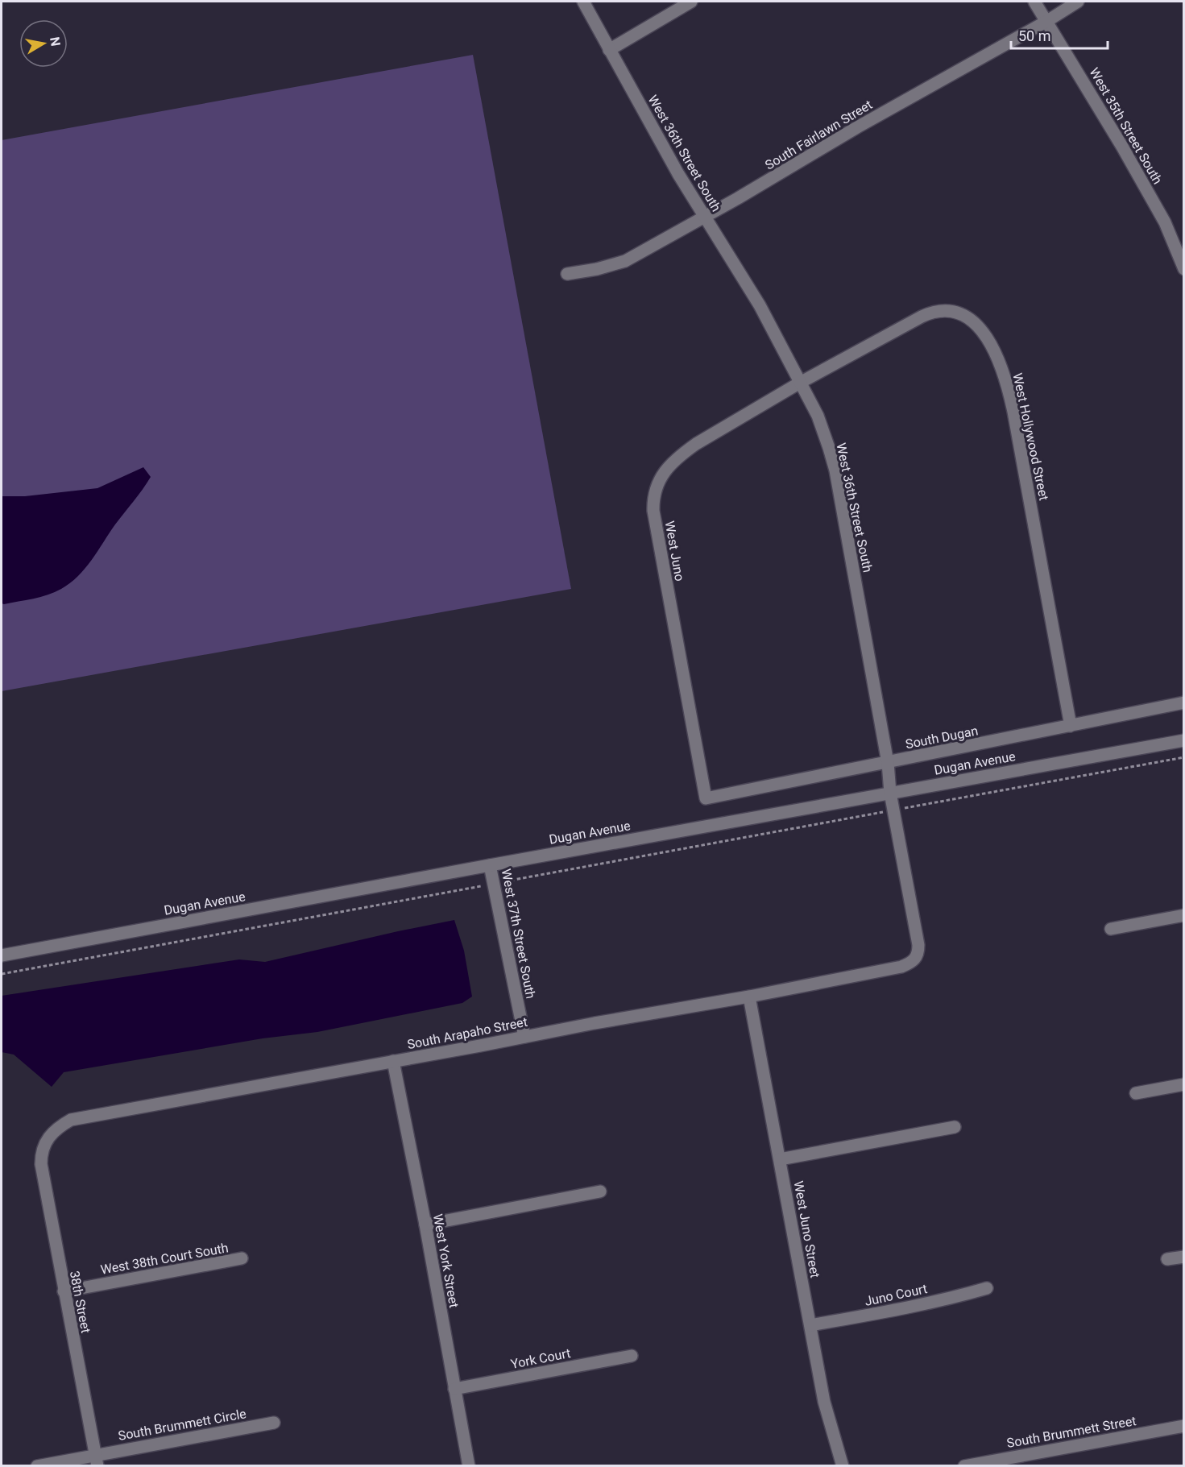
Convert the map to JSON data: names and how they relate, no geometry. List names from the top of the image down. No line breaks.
{"streets":{"street":["West 35th Street South","South Fairlawn Street","West 36th Street South","West Hollywood Street","West Juno","South Dugan","Dugan Avenue","West 37th Street South","South Arapaho Street","West Juno Street","West 38th Court South","West York Street","Juno Court","38th Street","York Court","South Brummett Circle","South Brummett Street"]},"crossings":[["West 35th Street South","South Fairlawn Street"],["South Fairlawn Street","West 36th Street South"],["West 36th Street South","West Hollywood Street"],["West 36th Street South","West Juno"],["West 36th Street South","South Dugan"],["West 36th Street South","Dugan Avenue"],["West 36th Street South","South Arapaho Street"],["West Hollywood Street","West Juno"],["West Hollywood Street","South Dugan"],["West Juno","South Dugan"],["Dugan Avenue","West 37th Street South"],["West 37th Street South","South Arapaho Street"],["South Arapaho Street","West Juno Street"],["South Arapaho Street","West York Street"],["South Arapaho Street","38th Street"],["West Juno Street","Juno Court"],["West 38th Court South","38th Street"],["West York Street","York Court"],["38th Street","South Brummett Circle"]],"scale_bar":"50 m","north":"right"}
